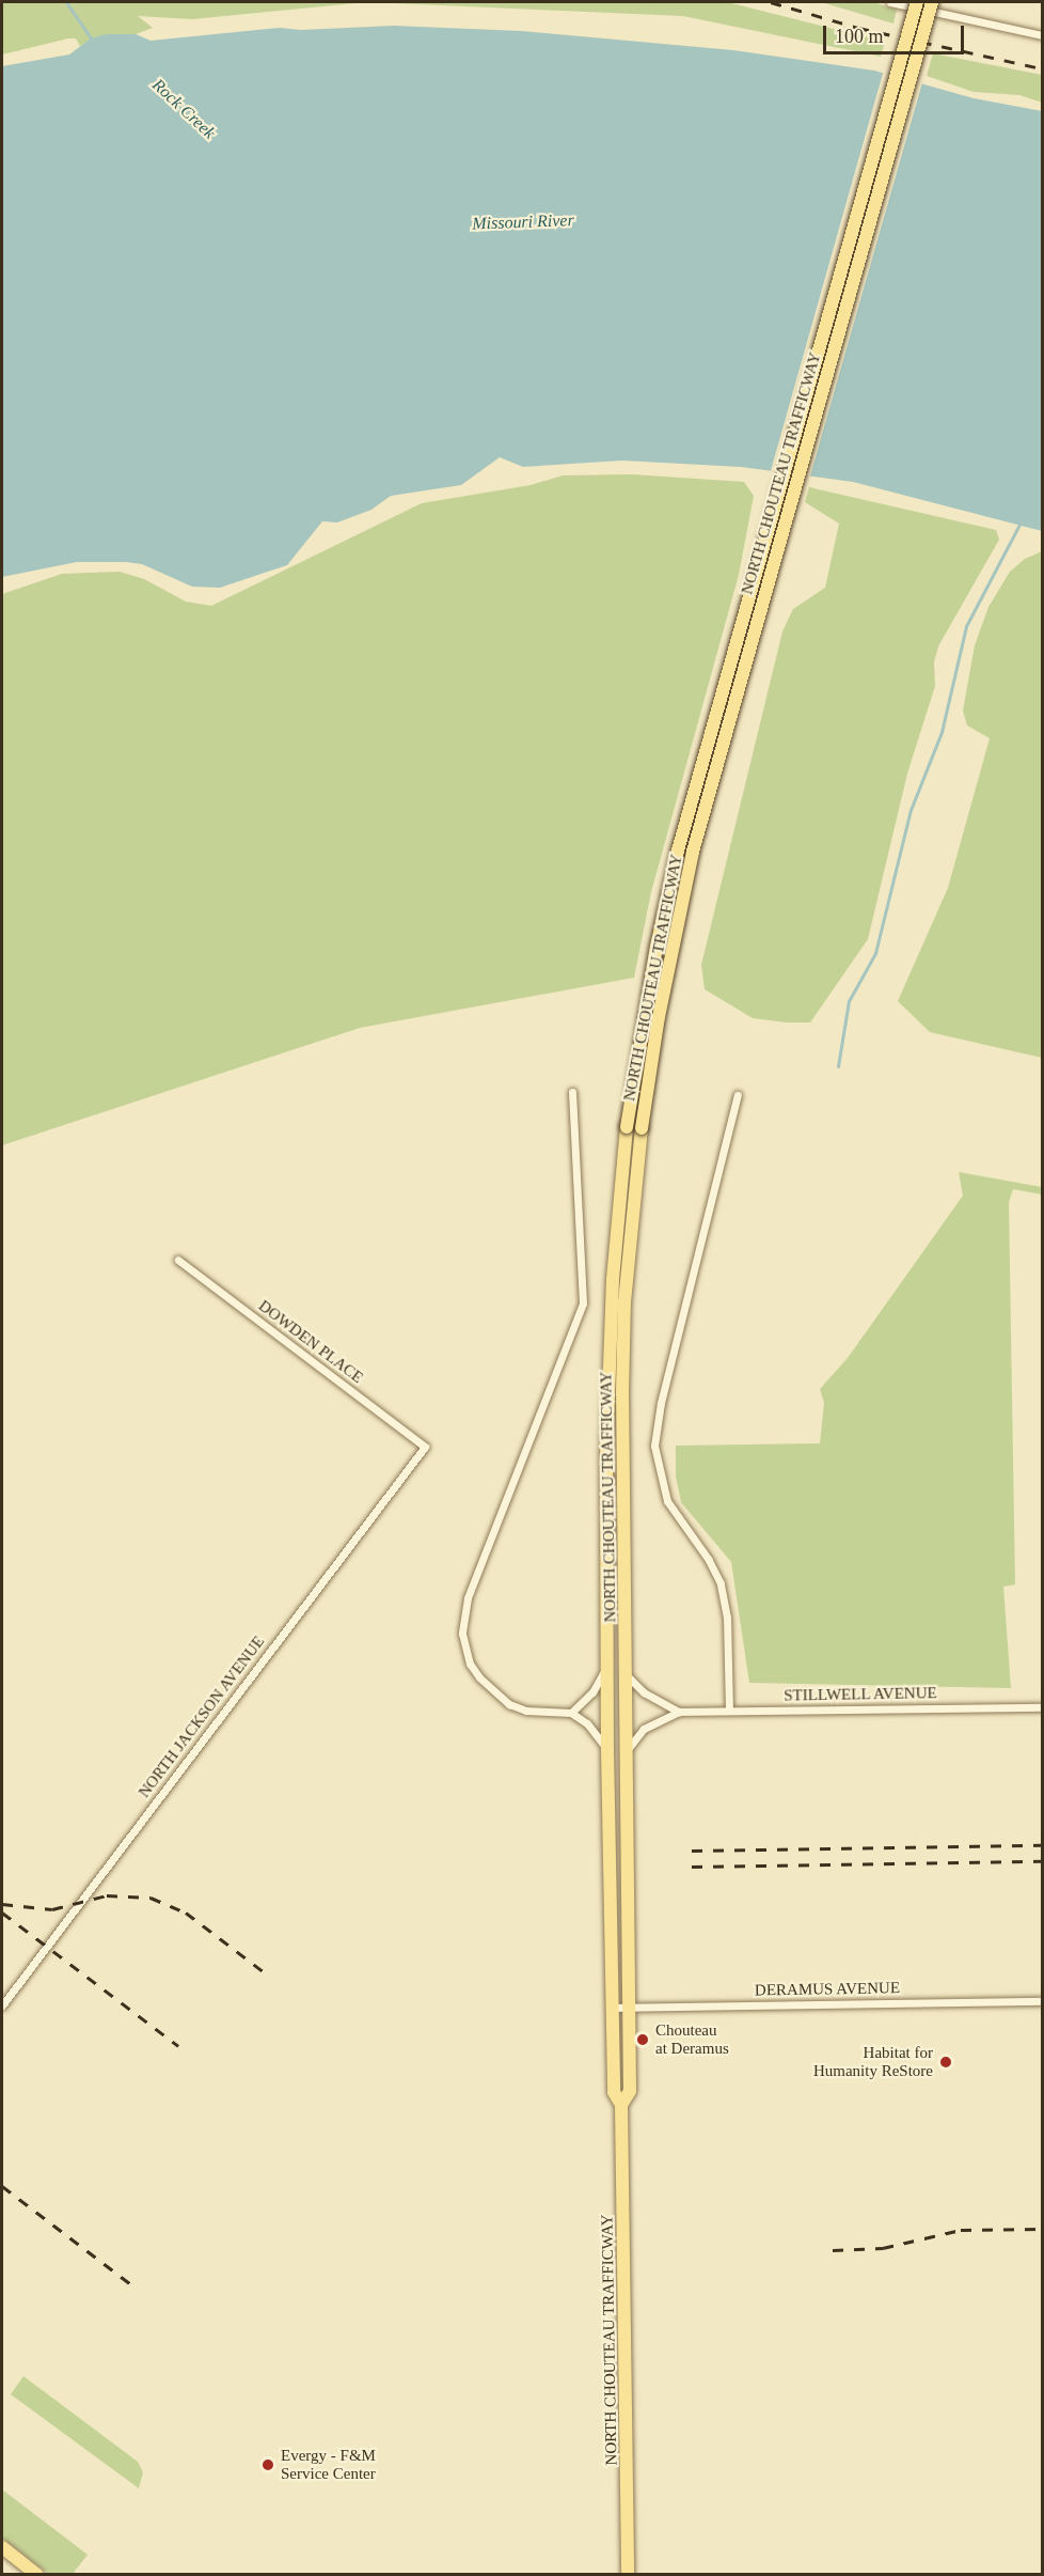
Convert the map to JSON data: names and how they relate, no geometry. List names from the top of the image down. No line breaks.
{"streets":{"main road":["NORTH CHOUTEAU TRAFFICWAY"],"street":["DOWDEN PLACE","STILLWELL AVENUE","NORTH JACKSON AVENUE","DERAMUS AVENUE"]},"crossings":[["NORTH CHOUTEAU TRAFFICWAY","STILLWELL AVENUE"],["NORTH CHOUTEAU TRAFFICWAY","DERAMUS AVENUE"],["DOWDEN PLACE","NORTH JACKSON AVENUE"]],"water":["Rock Creek","Missouri River"],"places":["Chouteau at Deramus","Habitat for Humanity ReStore","Evergy - F&M Service Center"],"scale_bar":"100 m"}
